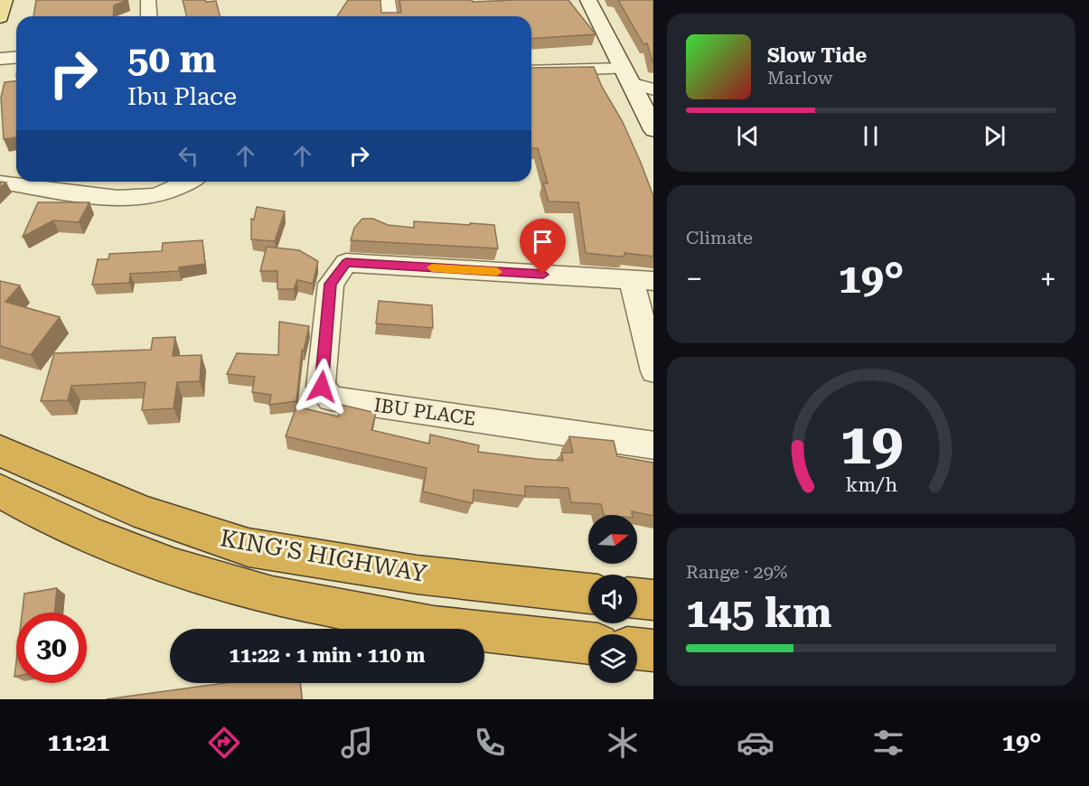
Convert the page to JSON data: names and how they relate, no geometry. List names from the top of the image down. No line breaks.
{"streets":{"highway":["KING'S HIGHWAY"],"street":["IBU PLACE"]},"north":"right","page":{"turn":["50 m","Ibu Place"],"song":["Slow Tide","Marlow"],"tile":["Climate",["Range · 29%","145 km"]],"heat":["−","19°","+"],"limit":"30","trip":"11:22 · 1 min · 110 m","tabs":["11:21","19°"],"gauge":["19","km/h"]}}
